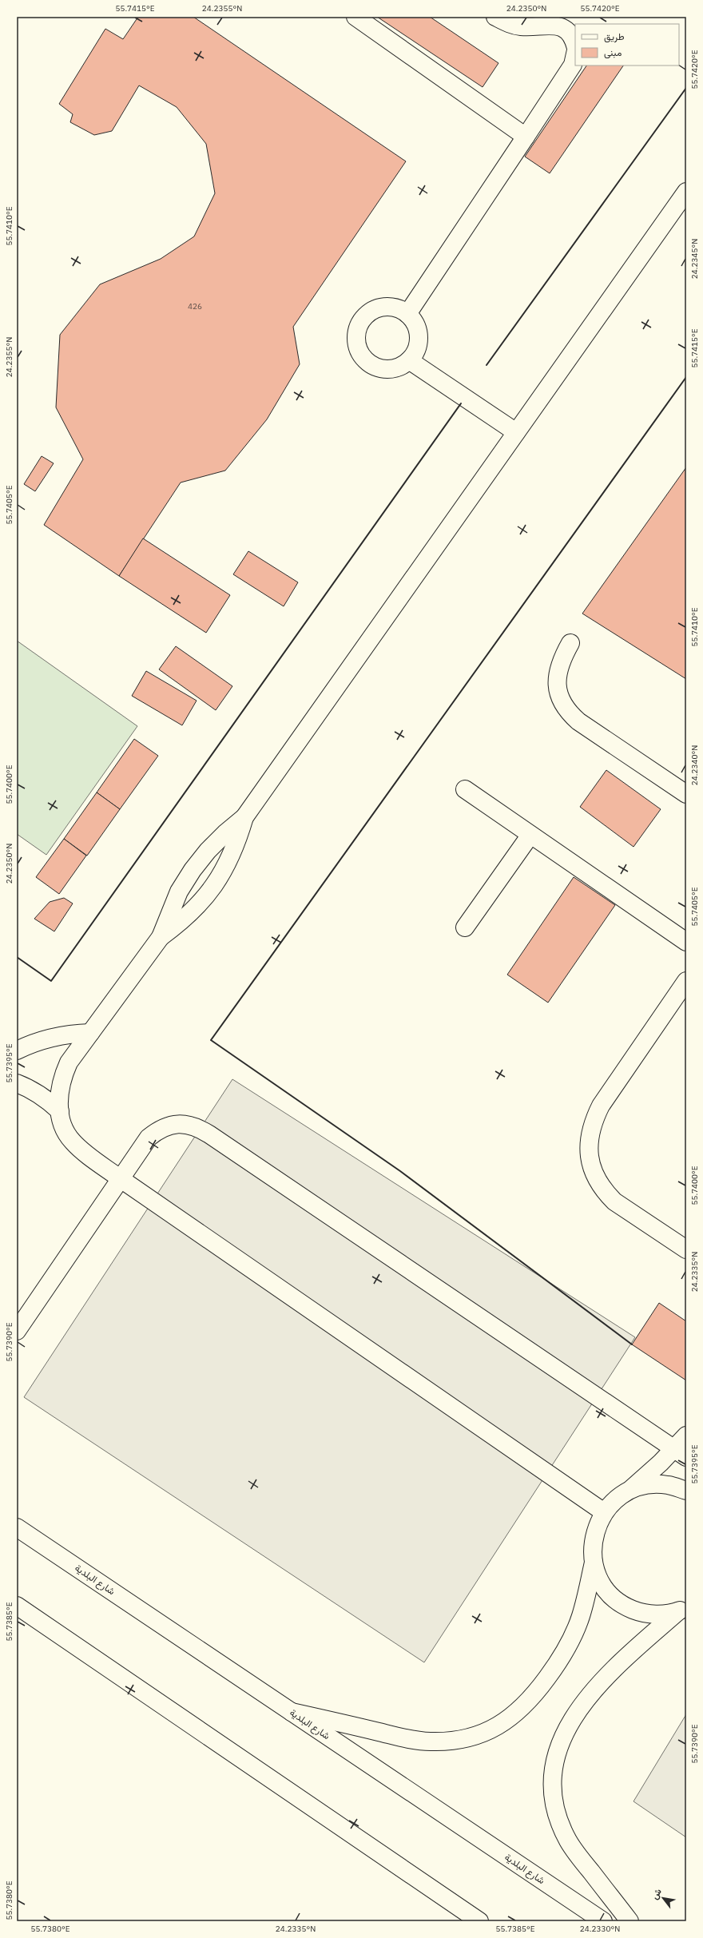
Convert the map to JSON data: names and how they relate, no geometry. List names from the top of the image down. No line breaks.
{"streets":{"main road":["شارع البلدية"]},"house_numbers":["426"],"legend":["طريق","مبنى"],"north":"top left","coordinates":["55.7415°E","24.2355°N","24.2350°N","55.7420°E","55.7410°E","24.2345°N","55.7405°E","24.2340°N","55.7400°E","55.7395°E","24.2335°N","55.7390°E","55.7385°E","55.7380°E","24.2330°N"]}
